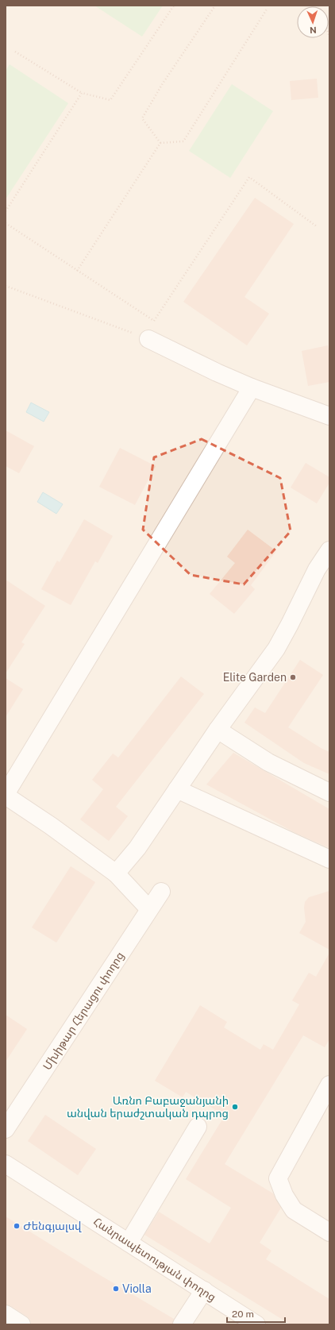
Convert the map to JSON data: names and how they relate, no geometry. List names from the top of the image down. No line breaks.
{"streets":{"street":["Մխիթար Հերացու փողոց","Հանրապետության փողոց"]},"places":["Elite Garden","Առնո Բաբաջանյանի անվան երաժշտական դպրոց","Ժենգյալսվ","Violla"],"scale_bar":"20 m","north":"bottom"}
